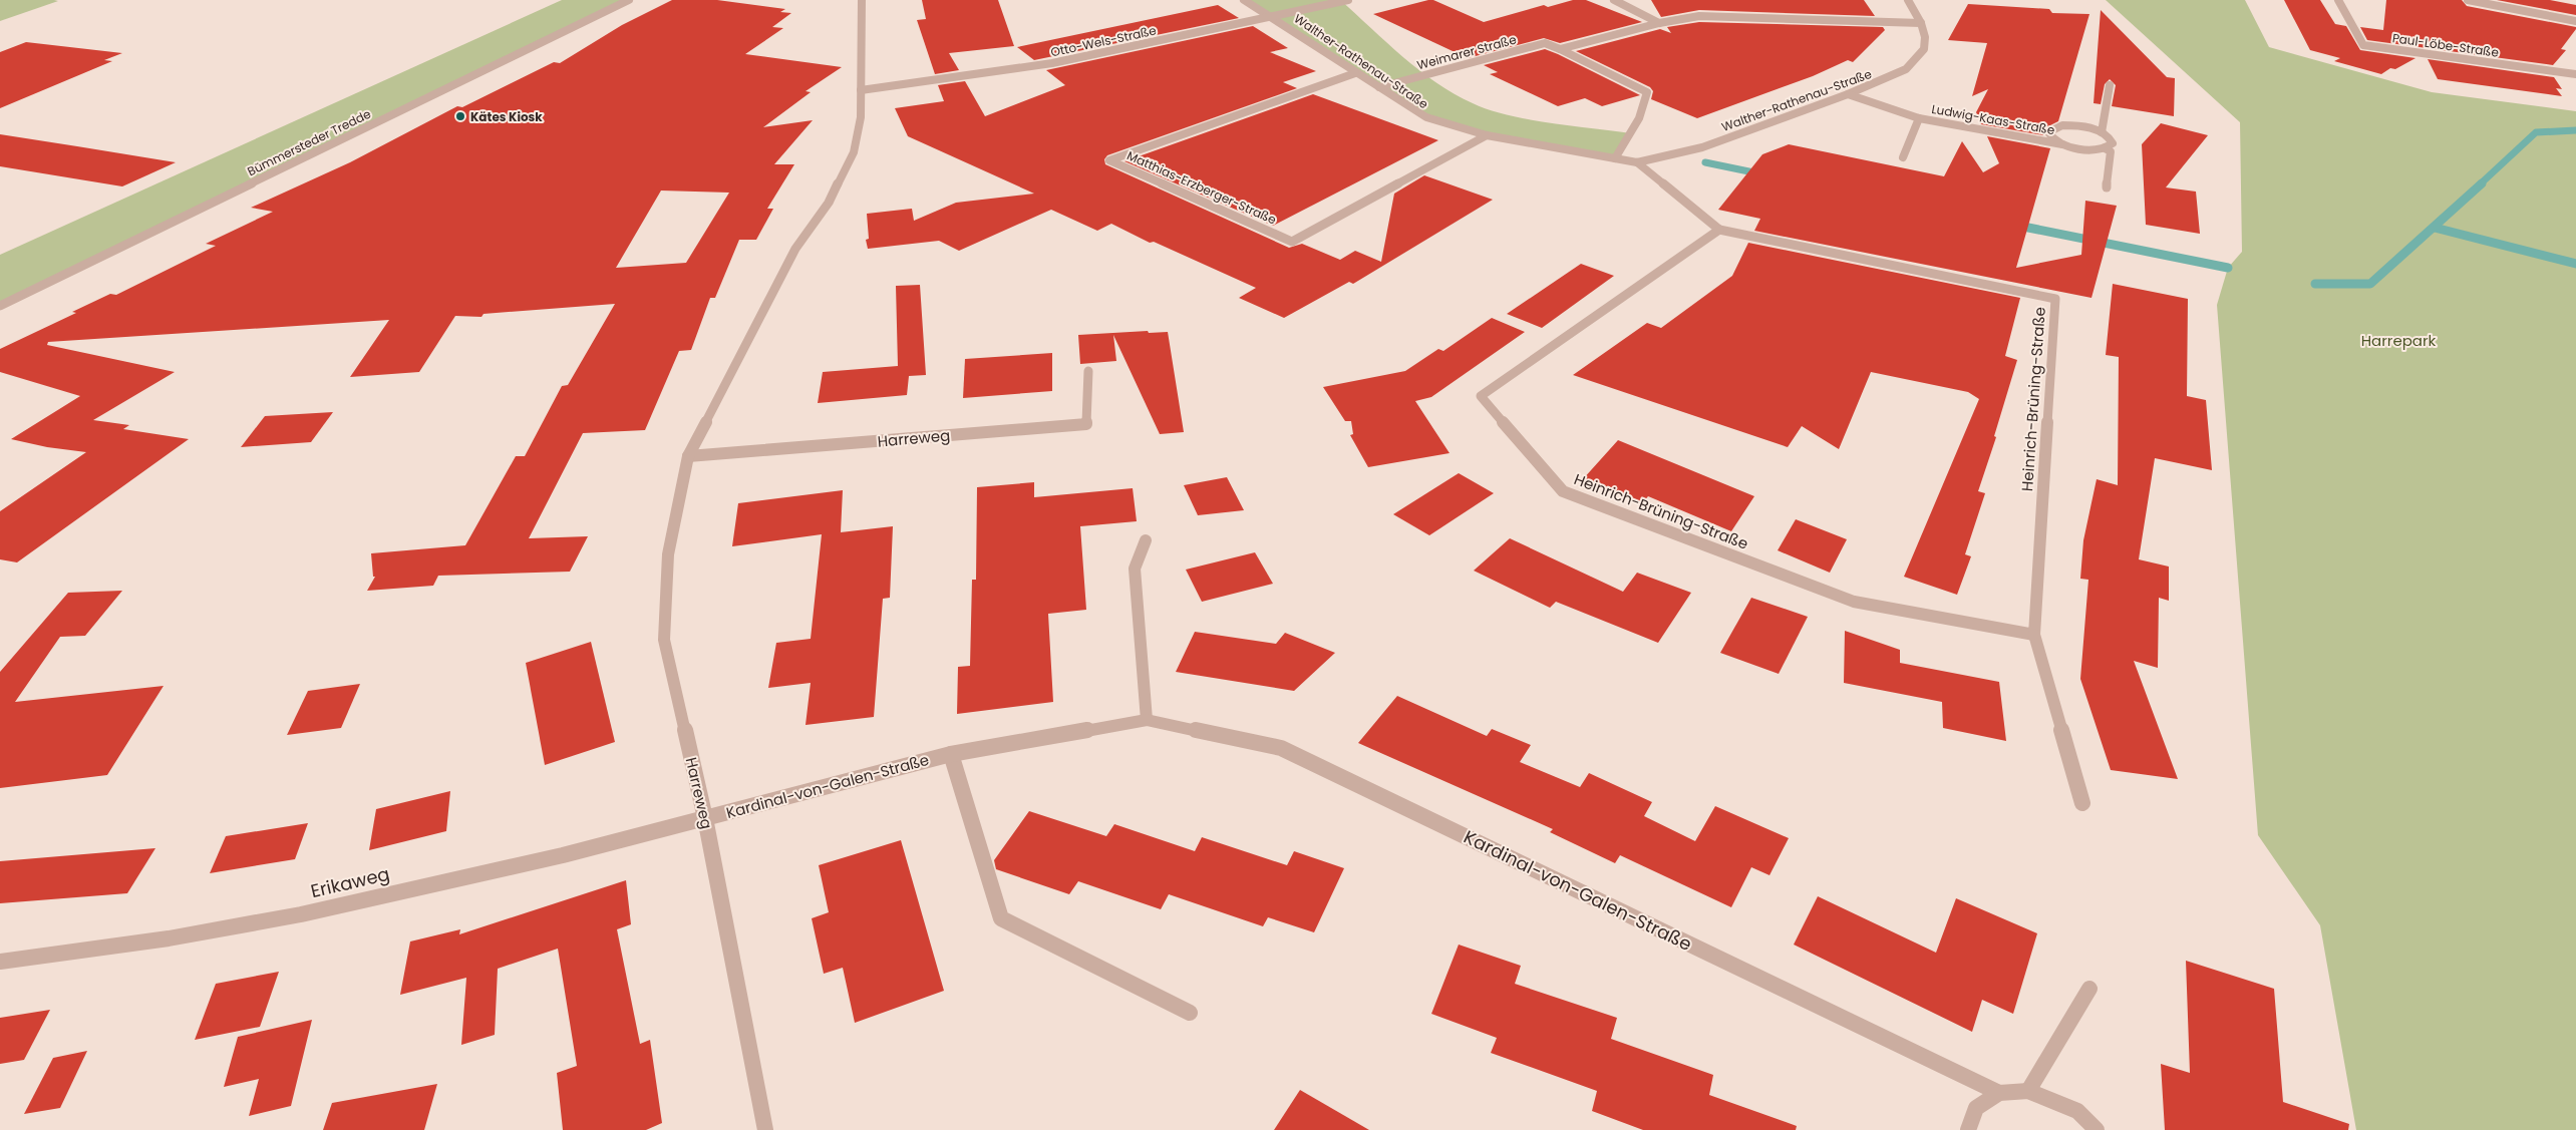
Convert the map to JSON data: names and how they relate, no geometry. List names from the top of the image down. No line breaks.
{"streets":{"street":["Otto-Wels-Straße","Paul-Löbe-Straße","Weimarer Straße","Walther-Rathenau-Straße","Ludwig-Kaas-Straße","Bümmersteder Tredde","Matthias-Erzberger-Straße","Heinrich-Brüning-Straße","Harreweg","Kardinal-von-Galen-Straße","Erikaweg"]},"crossings":[["Otto-Wels-Straße","Walther-Rathenau-Straße"],["Otto-Wels-Straße","Harreweg"],["Weimarer Straße","Walther-Rathenau-Straße"],["Walther-Rathenau-Straße","Ludwig-Kaas-Straße"],["Walther-Rathenau-Straße","Matthias-Erzberger-Straße"],["Walther-Rathenau-Straße","Heinrich-Brüning-Straße"],["Harreweg","Kardinal-von-Galen-Straße"],["Harreweg","Erikaweg"],["Kardinal-von-Galen-Straße","Erikaweg"]],"parks":["Harrepark"],"places":["Kätes Kiosk"]}
